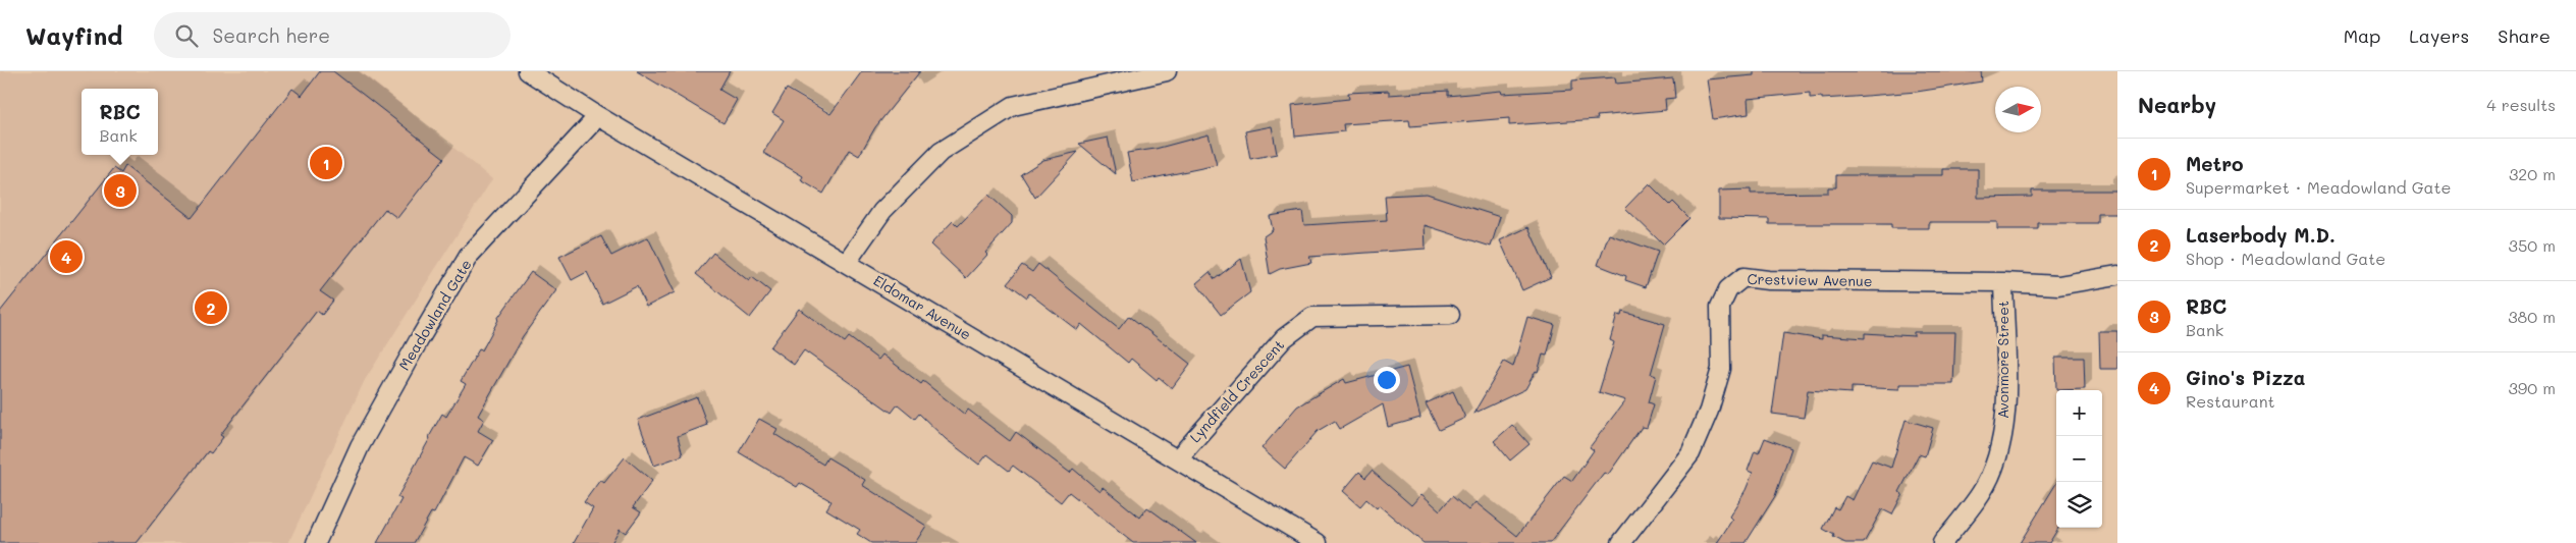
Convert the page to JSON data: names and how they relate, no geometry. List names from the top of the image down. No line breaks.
{"streets":{"street":["Crestview Avenue","Eldomar Avenue","Meadowland Gate","Avonmore Street","Lyndfield Crescent"]},"crossings":[["Crestview Avenue","Avonmore Street"],["Eldomar Avenue","Meadowland Gate"],["Eldomar Avenue","Lyndfield Crescent"]],"north":"right","page":{"header":"Wayfind","search":"Search here","nav":["Map","Layers","Share"],"heading":["Nearby","4 results"],"popup":["RBC","Bank"],"list":[{"mark":"1","name":"Metro","note":"Supermarket · Meadowland Gate","value":"320 m"},{"mark":"2","name":"Laserbody M.D.","note":"Shop · Meadowland Gate","value":"350 m"},{"mark":"3","name":"RBC","note":"Bank","value":"380 m"},{"mark":"4","name":"Gino's Pizza","note":"Restaurant","value":"390 m"}],"pins":["1","3","4","2"],"map_buttons":["+","−"]}}
